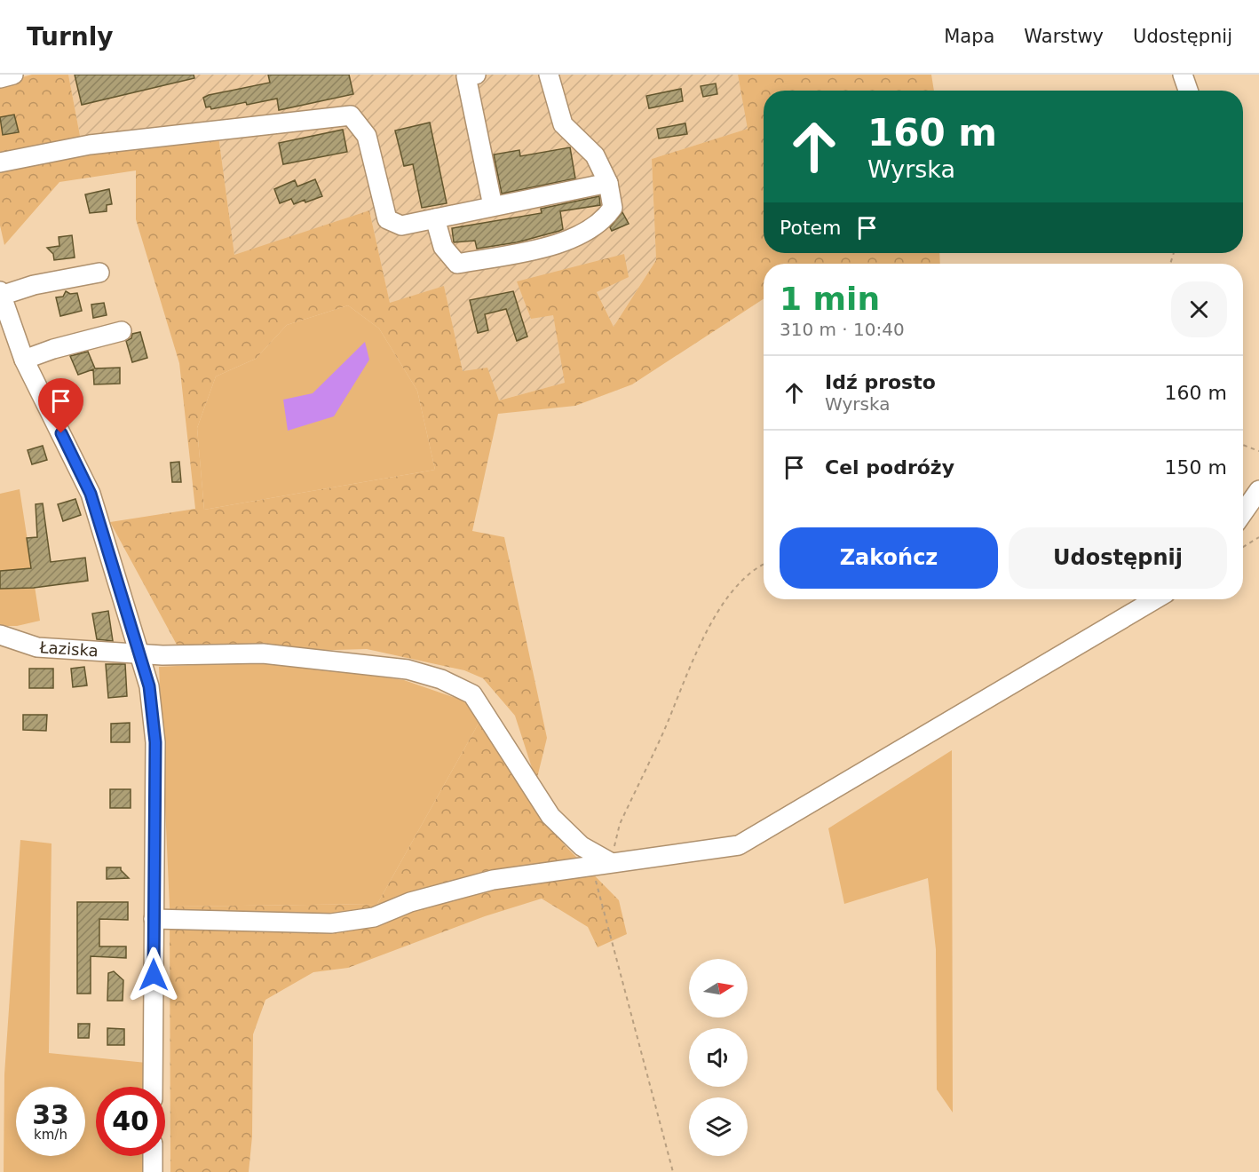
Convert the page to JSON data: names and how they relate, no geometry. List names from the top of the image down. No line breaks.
{"streets":{"street":["Łaziska"]},"north":"right","page":{"header":"Turnly","nav":["Mapa","Warstwy","Udostępnij"],"turn":["160 m","Wyrska"],"then":"Potem","heading":["1 min","310 m · 10:40"],"list":[{"name":"Idź prosto","note":"Wyrska","value":"160 m"},{"name":"Cel podróży","value":"150 m"}],"buttons":["Zakończ","Udostępnij"],"speed":"33 km/h","limit":"40"}}
